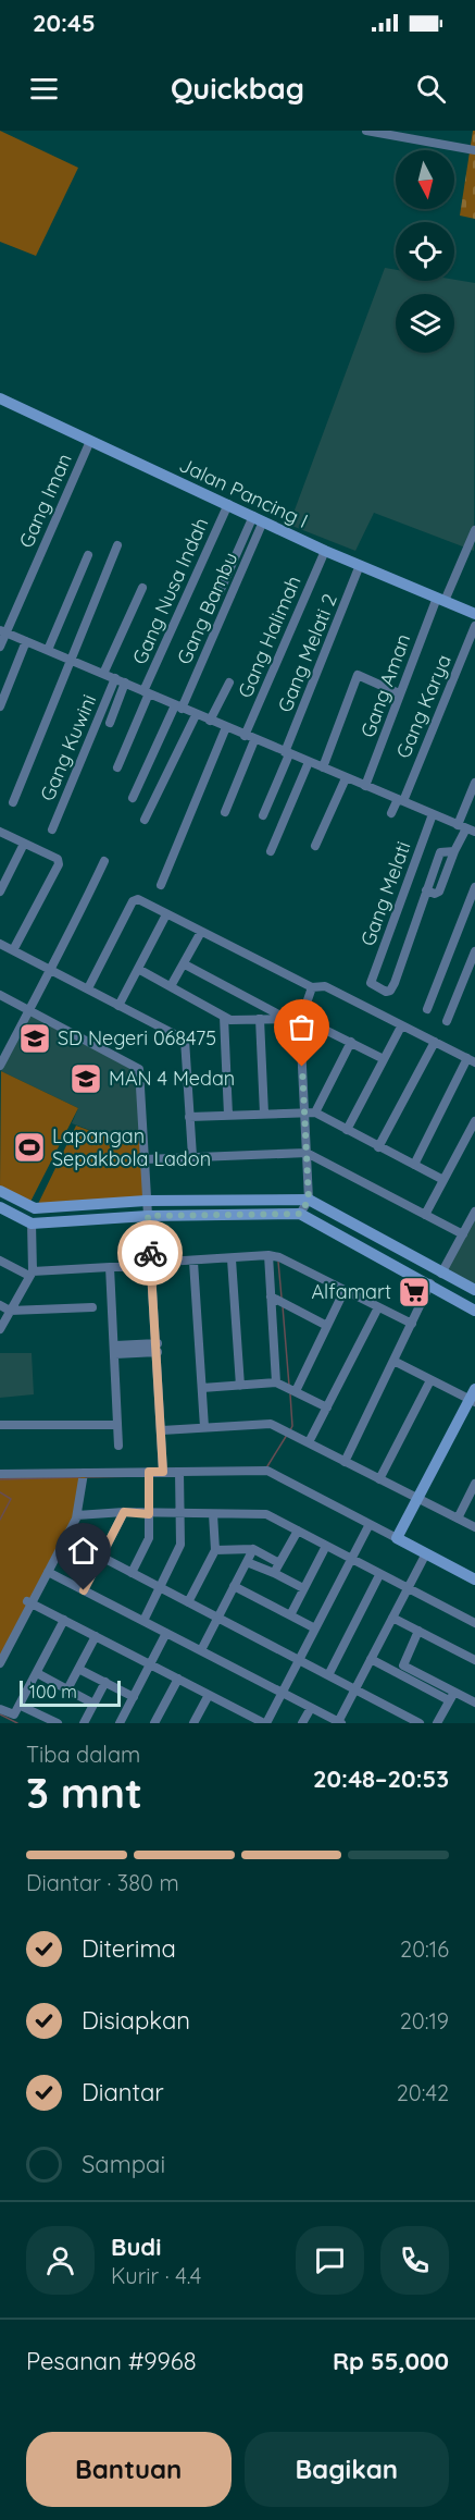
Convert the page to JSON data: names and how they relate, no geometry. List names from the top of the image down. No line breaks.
{"streets":{"street":["Jalan Pancing I","Gang Iman","Gang Nusa Indah","Gang Bambu","Gang Halimah","Gang Melati 2","Gang Aman","Gang Karya","Gang Kuwini","Gang Melati"]},"crossings":[["Jalan Pancing I","Gang Iman"],["Jalan Pancing I","Gang Nusa Indah"],["Jalan Pancing I","Gang Bambu"],["Jalan Pancing I","Gang Halimah"],["Jalan Pancing I","Gang Melati 2"],["Jalan Pancing I","Gang Aman"]],"places":{"school or university":["SD Negeri 068475","MAN 4 Medan"],"sports":["Lapangan Sepakbola Ladon"],"supermarket":["Alfamart"]},"scale_bar":"100 m","north":"bottom","page":{"status":"20:45","header":"Quickbag","scale":"100 m","heading":["3 mnt","Tiba dalam","20:48–20:53"],"panel":["Budi","Kurir · 4.4","Pesanan #9968","Rp 55,000"],"bar":"Diantar · 380 m","list":[["Diterima","20:16"],["Disiapkan","20:19"],["Diantar","20:42"],"Sampai"],"buttons":["Bantuan","Bagikan"]}}
